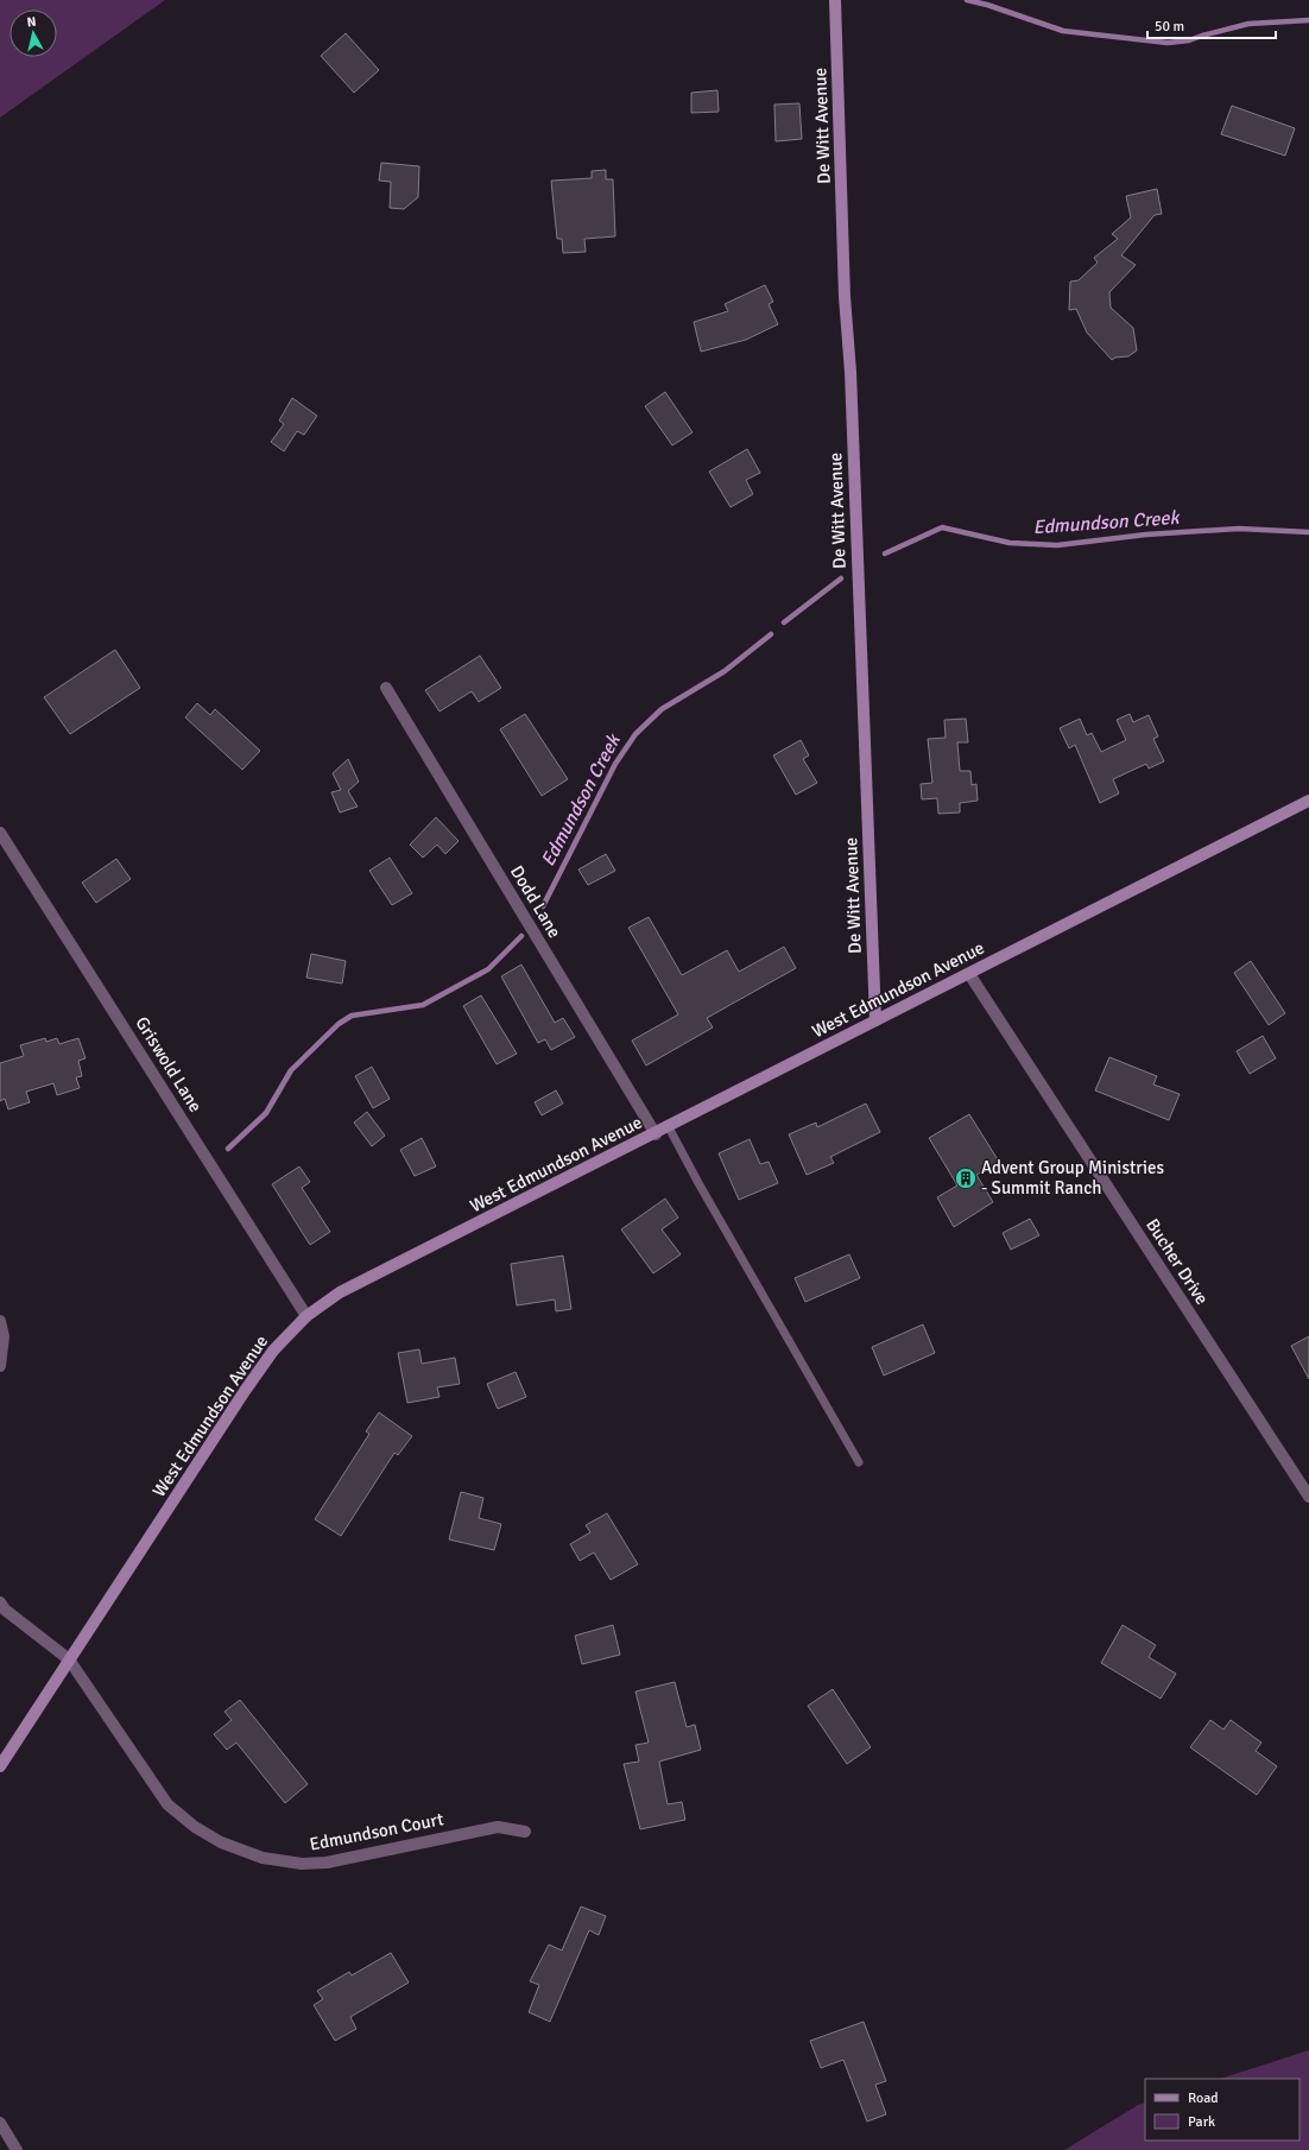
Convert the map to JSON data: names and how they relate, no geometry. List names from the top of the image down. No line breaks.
{"streets":{"street":["De Witt Avenue","Dodd Lane","West Edmundson Avenue","Griswold Lane","Bucher Drive","Edmundson Court"]},"crossings":[["De Witt Avenue","West Edmundson Avenue"],["Dodd Lane","West Edmundson Avenue"],["West Edmundson Avenue","Griswold Lane"],["West Edmundson Avenue","Bucher Drive"],["West Edmundson Avenue","Edmundson Court"]],"water":["Edmundson Creek"],"places":{"building":["Advent Group Ministries - Summit Ranch"]},"legend":["Road","Park"],"scale_bar":"50 m","north":"top"}
